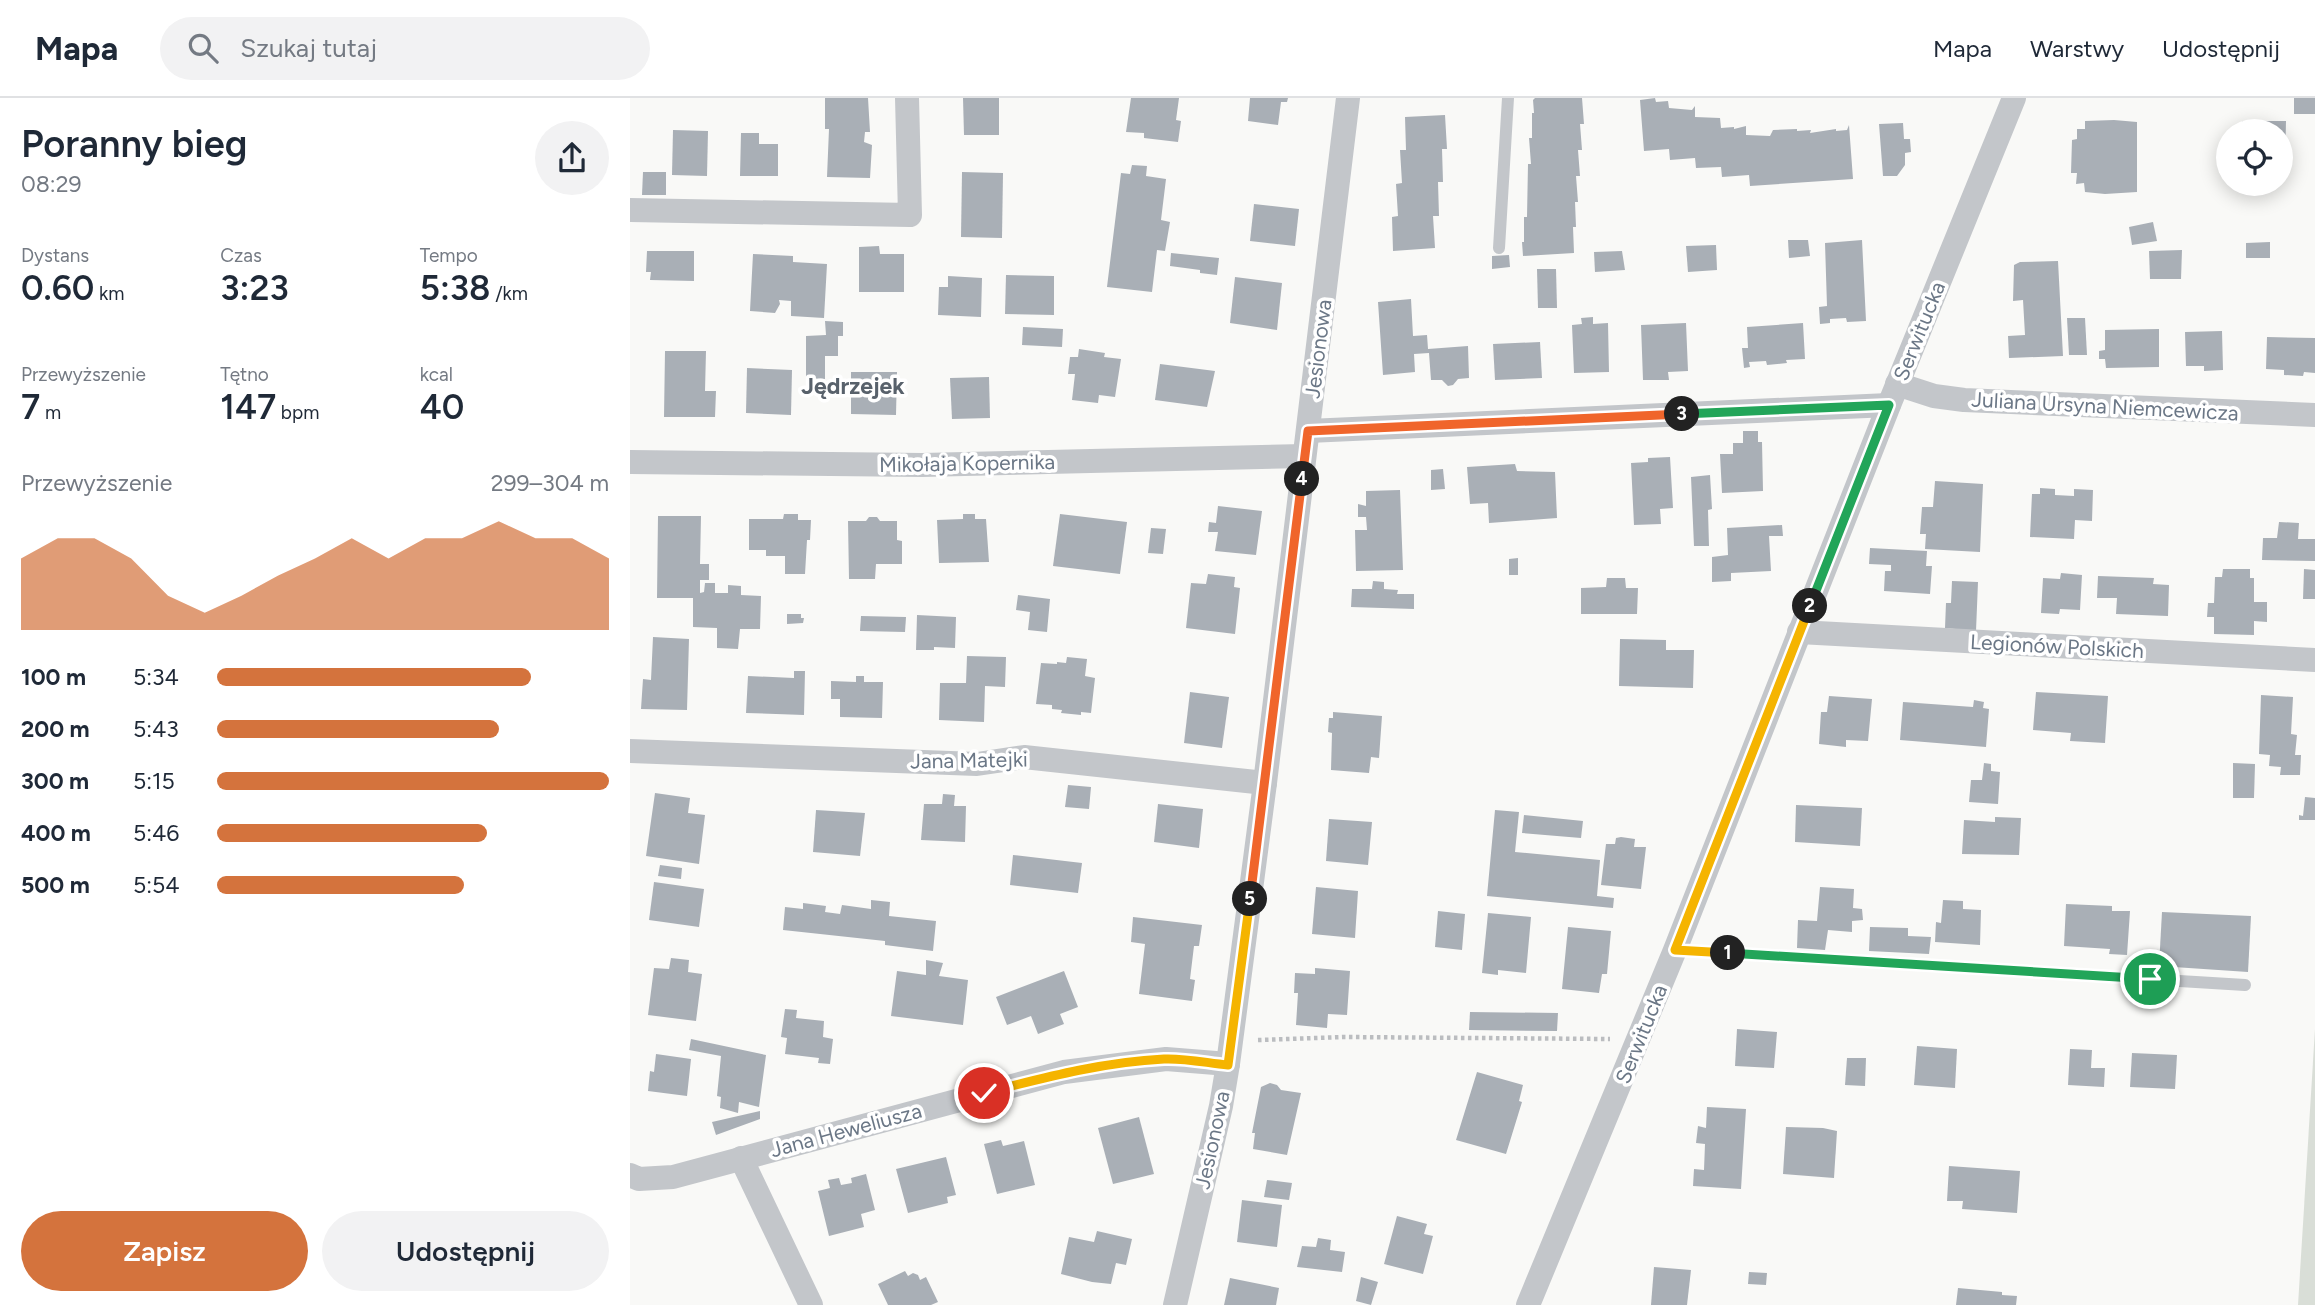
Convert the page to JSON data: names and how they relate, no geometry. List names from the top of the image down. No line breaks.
{"streets":{"street":["Serwitucka","Jesionowa","Juliana Ursyna Niemcewicza","Mikołaja Kopernika","Legionów Polskich","Jana Matejki","Jana Heweliusza"]},"crossings":[["Serwitucka","Juliana Ursyna Niemcewicza"],["Serwitucka","Legionów Polskich"],["Jesionowa","Mikołaja Kopernika"],["Jesionowa","Jana Matejki"],["Jesionowa","Jana Heweliusza"]],"districts":["Jędrzejek"],"page":{"header":"Mapa","search":"Szukaj tutaj","nav":["Mapa","Warstwy","Udostępnij"],"heading":["Poranny bieg","08:29"],"stats":[["Dystans","0.60 km"],["Czas","3:23"],["Tempo","5:38 /km"],["Przewyższenie","7 m"],["Tętno","147 bpm"],["kcal","40"]],"pins":["3","4","2","5","1"],"chart":["Przewyższenie","299–304 m"],"list":[{"name":"100 m","note":"5:34"},{"name":"200 m","note":"5:43"},{"name":"300 m","note":"5:15"},{"name":"400 m","note":"5:46"},{"name":"500 m","note":"5:54"}],"buttons":["Zapisz","Udostępnij"]}}
